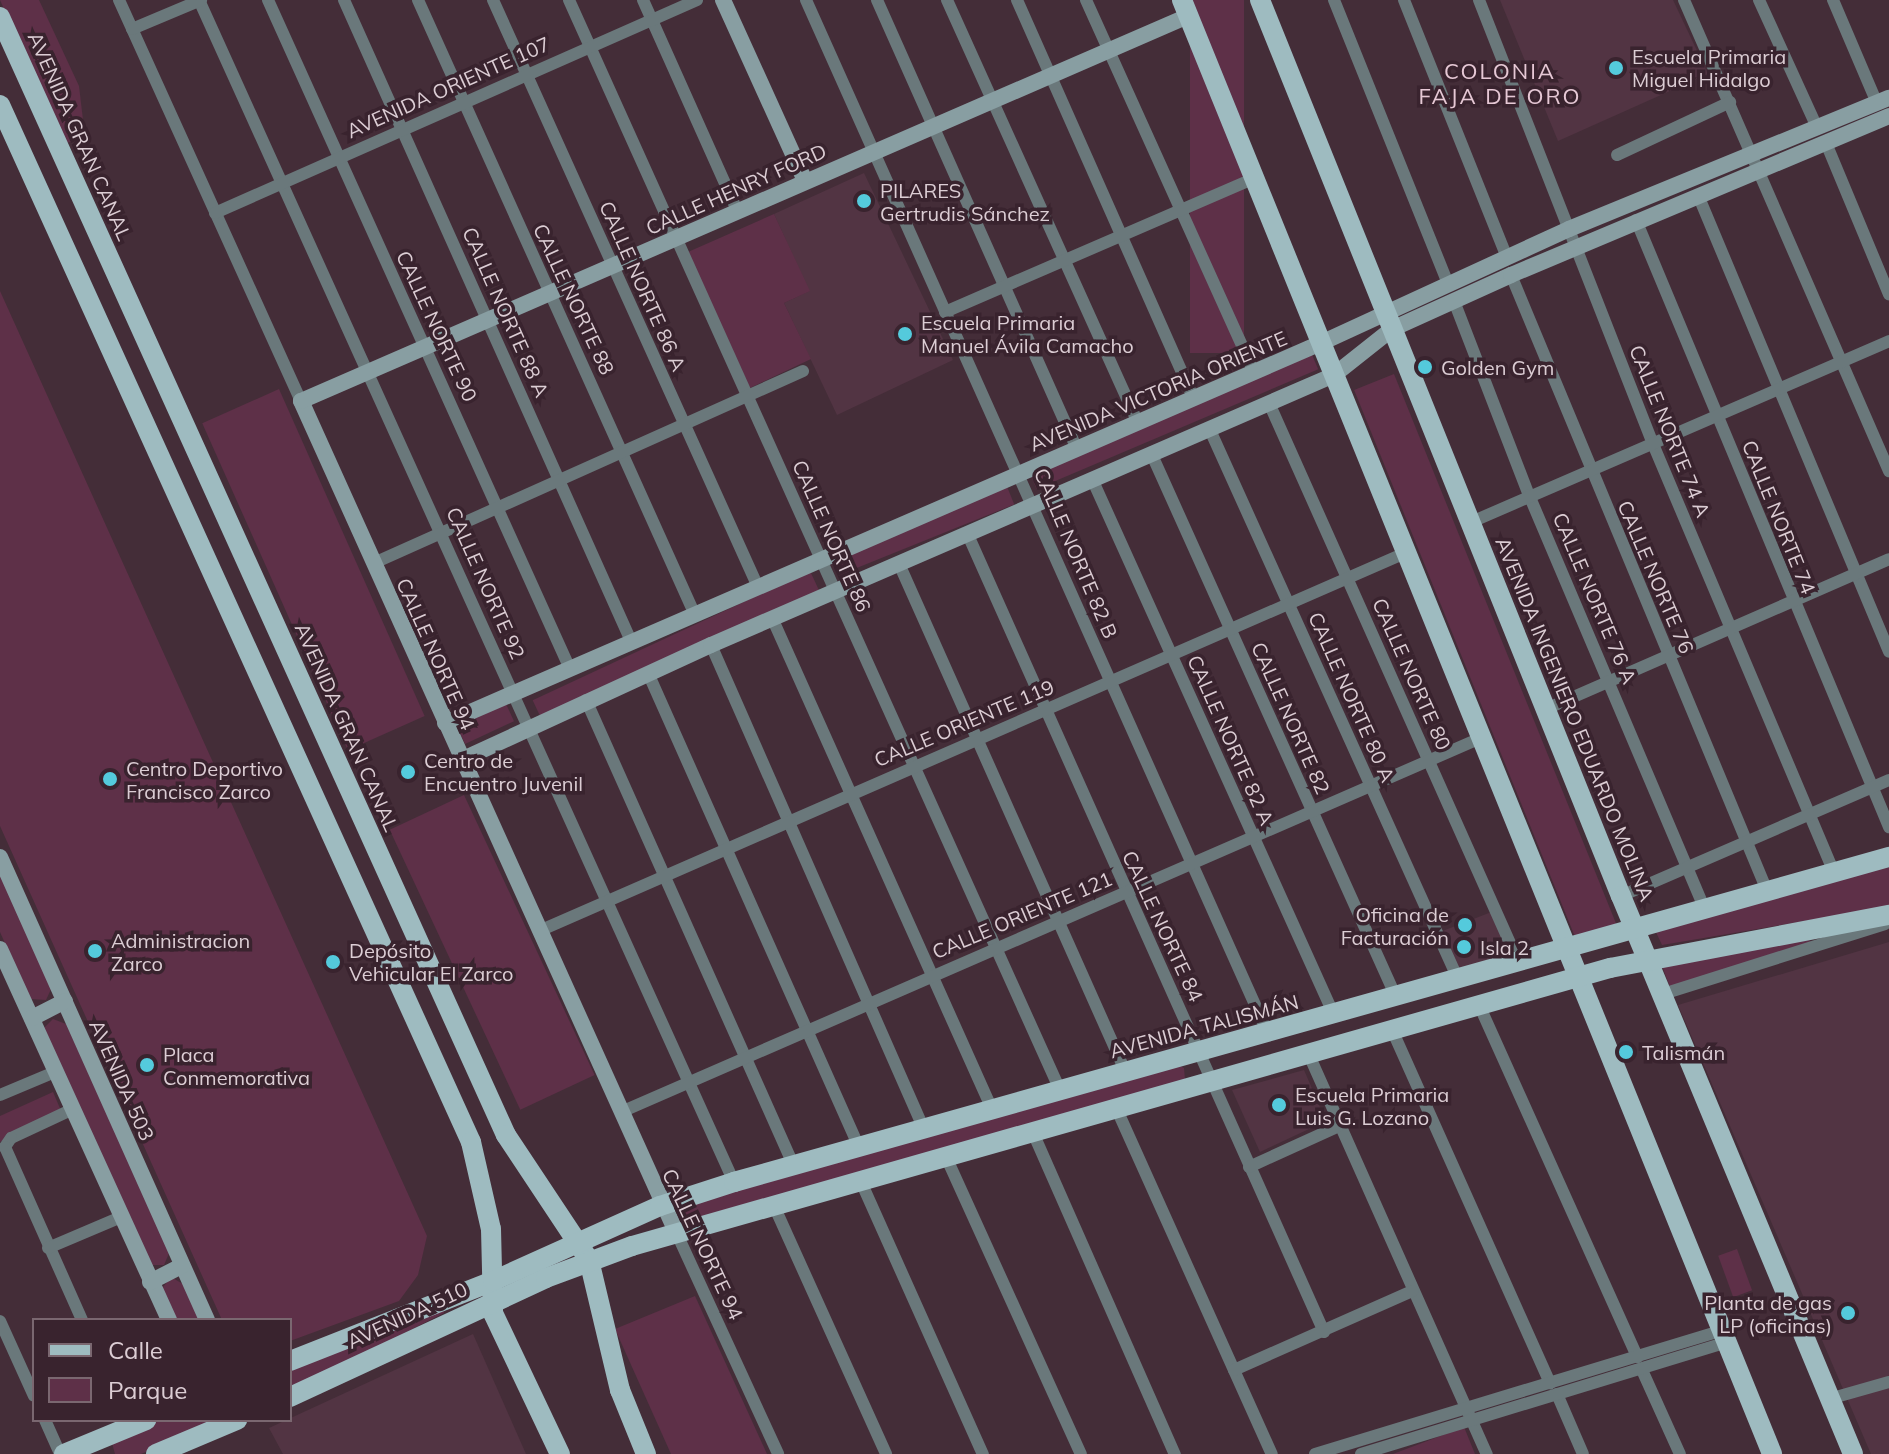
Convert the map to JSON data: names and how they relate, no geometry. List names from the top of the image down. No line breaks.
{"streets":{"main road":["AVENIDA GRAN CANAL","AVENIDA INGENIERO EDUARDO MOLINA","AVENIDA TALISMÁN","AVENIDA 510"],"street":["AVENIDA ORIENTE 107","CALLE HENRY FORD","CALLE NORTE 86 A","CALLE NORTE 88","CALLE NORTE 88 A","CALLE NORTE 90","AVENIDA VICTORIA ORIENTE","CALLE NORTE 74 A","CALLE NORTE 74","CALLE NORTE 86","CALLE NORTE 82 B","CALLE NORTE 76","CALLE NORTE 92","CALLE NORTE 76 A","CALLE NORTE 94","CALLE NORTE 80","CALLE NORTE 80 A","CALLE NORTE 82","CALLE ORIENTE 119","CALLE NORTE 82 A","CALLE ORIENTE 121","CALLE NORTE 84","AVENIDA 503"]},"crossings":[["AVENIDA ORIENTE 107","CALLE NORTE 86 A"],["AVENIDA ORIENTE 107","CALLE NORTE 88"],["AVENIDA ORIENTE 107","CALLE NORTE 88 A"],["AVENIDA ORIENTE 107","CALLE NORTE 90"],["AVENIDA ORIENTE 107","CALLE NORTE 86"],["AVENIDA ORIENTE 107","CALLE NORTE 92"],["AVENIDA ORIENTE 107","CALLE NORTE 94"],["AVENIDA GRAN CANAL","AVENIDA TALISMÁN"],["CALLE HENRY FORD","CALLE NORTE 86 A"],["CALLE HENRY FORD","CALLE NORTE 88"],["CALLE HENRY FORD","CALLE NORTE 88 A"],["CALLE HENRY FORD","CALLE NORTE 90"],["CALLE HENRY FORD","CALLE NORTE 86"],["CALLE HENRY FORD","CALLE NORTE 82 B"],["CALLE HENRY FORD","CALLE NORTE 92"],["CALLE HENRY FORD","CALLE NORTE 94"],["CALLE NORTE 86 A","AVENIDA VICTORIA ORIENTE"],["CALLE NORTE 88","AVENIDA VICTORIA ORIENTE"],["CALLE NORTE 88 A","AVENIDA VICTORIA ORIENTE"],["CALLE NORTE 90","AVENIDA VICTORIA ORIENTE"],["AVENIDA VICTORIA ORIENTE","CALLE NORTE 74 A"],["AVENIDA VICTORIA ORIENTE","CALLE NORTE 74"],["AVENIDA VICTORIA ORIENTE","CALLE NORTE 86"],["AVENIDA VICTORIA ORIENTE","CALLE NORTE 82 B"],["AVENIDA VICTORIA ORIENTE","CALLE NORTE 76"],["AVENIDA VICTORIA ORIENTE","CALLE NORTE 92"],["AVENIDA VICTORIA ORIENTE","CALLE NORTE 76 A"],["AVENIDA VICTORIA ORIENTE","CALLE NORTE 94"],["AVENIDA VICTORIA ORIENTE","CALLE NORTE 80"],["AVENIDA VICTORIA ORIENTE","CALLE NORTE 80 A"],["AVENIDA VICTORIA ORIENTE","CALLE NORTE 82"],["AVENIDA VICTORIA ORIENTE","AVENIDA INGENIERO EDUARDO MOLINA"],["AVENIDA VICTORIA ORIENTE","CALLE NORTE 82 A"],["AVENIDA VICTORIA ORIENTE","CALLE NORTE 84"],["CALLE NORTE 74 A","AVENIDA TALISMÁN"],["CALLE NORTE 86","CALLE ORIENTE 119"],["CALLE NORTE 86","CALLE ORIENTE 121"],["CALLE NORTE 86","AVENIDA TALISMÁN"],["CALLE NORTE 82 B","CALLE ORIENTE 119"],["CALLE NORTE 82 B","CALLE ORIENTE 121"],["CALLE NORTE 82 B","AVENIDA TALISMÁN"],["CALLE NORTE 76","AVENIDA TALISMÁN"],["CALLE NORTE 92","CALLE ORIENTE 119"],["CALLE NORTE 92","CALLE ORIENTE 121"],["CALLE NORTE 92","AVENIDA TALISMÁN"],["CALLE NORTE 76 A","AVENIDA TALISMÁN"],["CALLE NORTE 94","CALLE ORIENTE 119"],["CALLE NORTE 94","CALLE ORIENTE 121"],["CALLE NORTE 94","AVENIDA TALISMÁN"],["CALLE NORTE 80","CALLE ORIENTE 119"],["CALLE NORTE 80","CALLE ORIENTE 121"],["CALLE NORTE 80","AVENIDA TALISMÁN"],["CALLE NORTE 80 A","CALLE ORIENTE 119"],["CALLE NORTE 80 A","CALLE ORIENTE 121"],["CALLE NORTE 80 A","AVENIDA TALISMÁN"],["CALLE NORTE 82","CALLE ORIENTE 119"],["CALLE NORTE 82","CALLE ORIENTE 121"],["CALLE NORTE 82","AVENIDA TALISMÁN"],["AVENIDA INGENIERO EDUARDO MOLINA","AVENIDA TALISMÁN"],["CALLE ORIENTE 119","CALLE NORTE 82 A"],["CALLE ORIENTE 119","CALLE NORTE 84"],["CALLE NORTE 82 A","CALLE ORIENTE 121"],["CALLE NORTE 82 A","AVENIDA TALISMÁN"],["CALLE ORIENTE 121","CALLE NORTE 84"],["CALLE NORTE 84","AVENIDA TALISMÁN"],["AVENIDA TALISMÁN","AVENIDA 510"]],"districts":["COLONIA FAJA DE ORO"],"places":["Escuela Primaria Miguel Hidalgo","PILARES Gertrudis Sánchez","Escuela Primaria Manuel Ávila Camacho","Golden Gym","Centro de Encuentro Juvenil","Centro Deportivo Francisco Zarco","Oficina de Facturación","Isla 2","Administracion Zarco","Depósito Vehicular El Zarco","Talismán","Placa Conmemorativa","Escuela Primaria Luis G. Lozano","Planta de gas LP (oficinas)"],"legend":["Calle","Parque"]}
